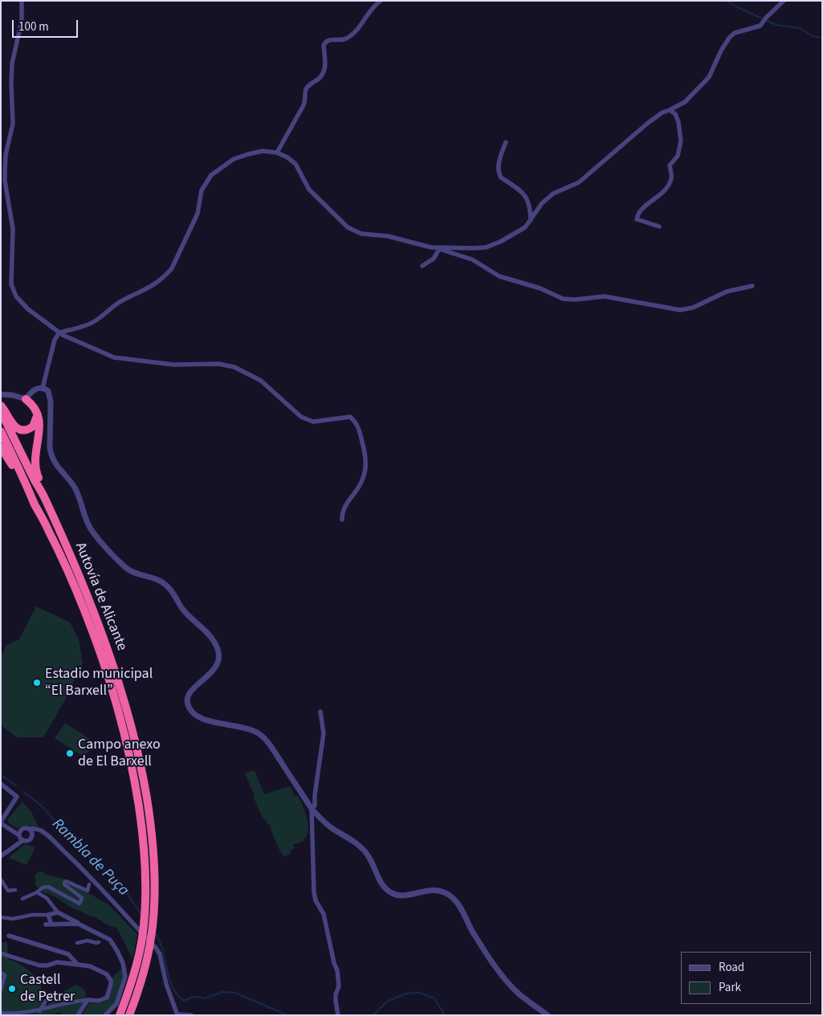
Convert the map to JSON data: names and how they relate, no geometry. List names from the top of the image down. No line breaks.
{"streets":{"highway":["Autovía de Alicante"]},"water":["Rambla de Puça"],"places":["Estadio municipal “El Barxell”","Campo anexo de El Barxell","Castell de Petrer"],"legend":["Road","Park"],"scale_bar":"100 m"}
